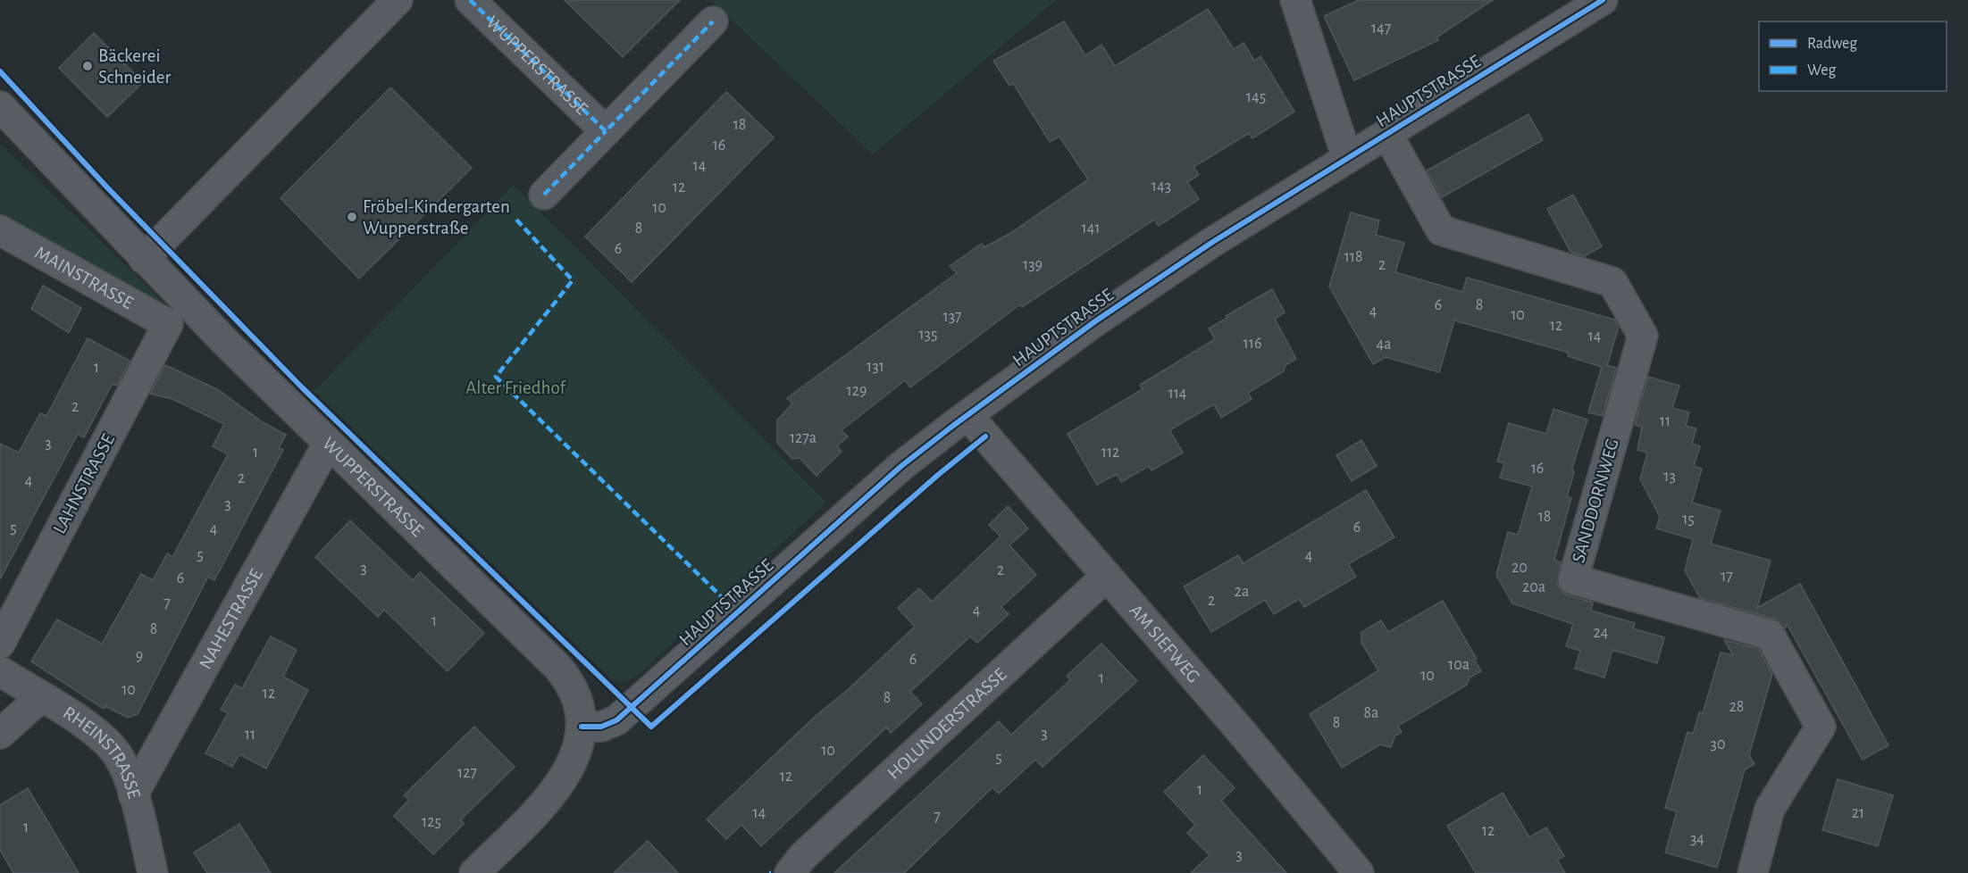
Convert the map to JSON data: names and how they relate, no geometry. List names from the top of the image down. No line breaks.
{"streets":{"street":["WUPPERSTRASSE","HAUPTSTRASSE","MAINSTRASSE","LAHNSTRASSE","SANDDORNWEG","NAHESTRASSE","AM SIEFWEG","HOLUNDERSTRASSE","RHEINSTRASSE"]},"crossings":[["WUPPERSTRASSE","HAUPTSTRASSE"],["WUPPERSTRASSE","NAHESTRASSE"],["HAUPTSTRASSE","SANDDORNWEG"],["HAUPTSTRASSE","AM SIEFWEG"],["MAINSTRASSE","LAHNSTRASSE"],["NAHESTRASSE","RHEINSTRASSE"],["AM SIEFWEG","HOLUNDERSTRASSE"]],"parks":["Alter Friedhof"],"places":["Bäckerei Schneider","Fröbel-Kindergarten Wupperstraße"],"house_numbers":["147","145","18","16","14","143","12","10","8","141","6","118","139","2","6","8","4","10","137","12","135","14","116","4a","131","1","129","114","2","11","127a","3","1","112","16","13","2","4","3","18","15","6","5","4","5","4","20","3","2","17","6","20a","2a","2","7","4","1","8","24","9","6","10a","10","1","10","12","8","28","8a","8","3","11","30","10","5","127","12","1","14","21","7","125","1","12","34","3"],"legend":["Radweg","Weg"]}
